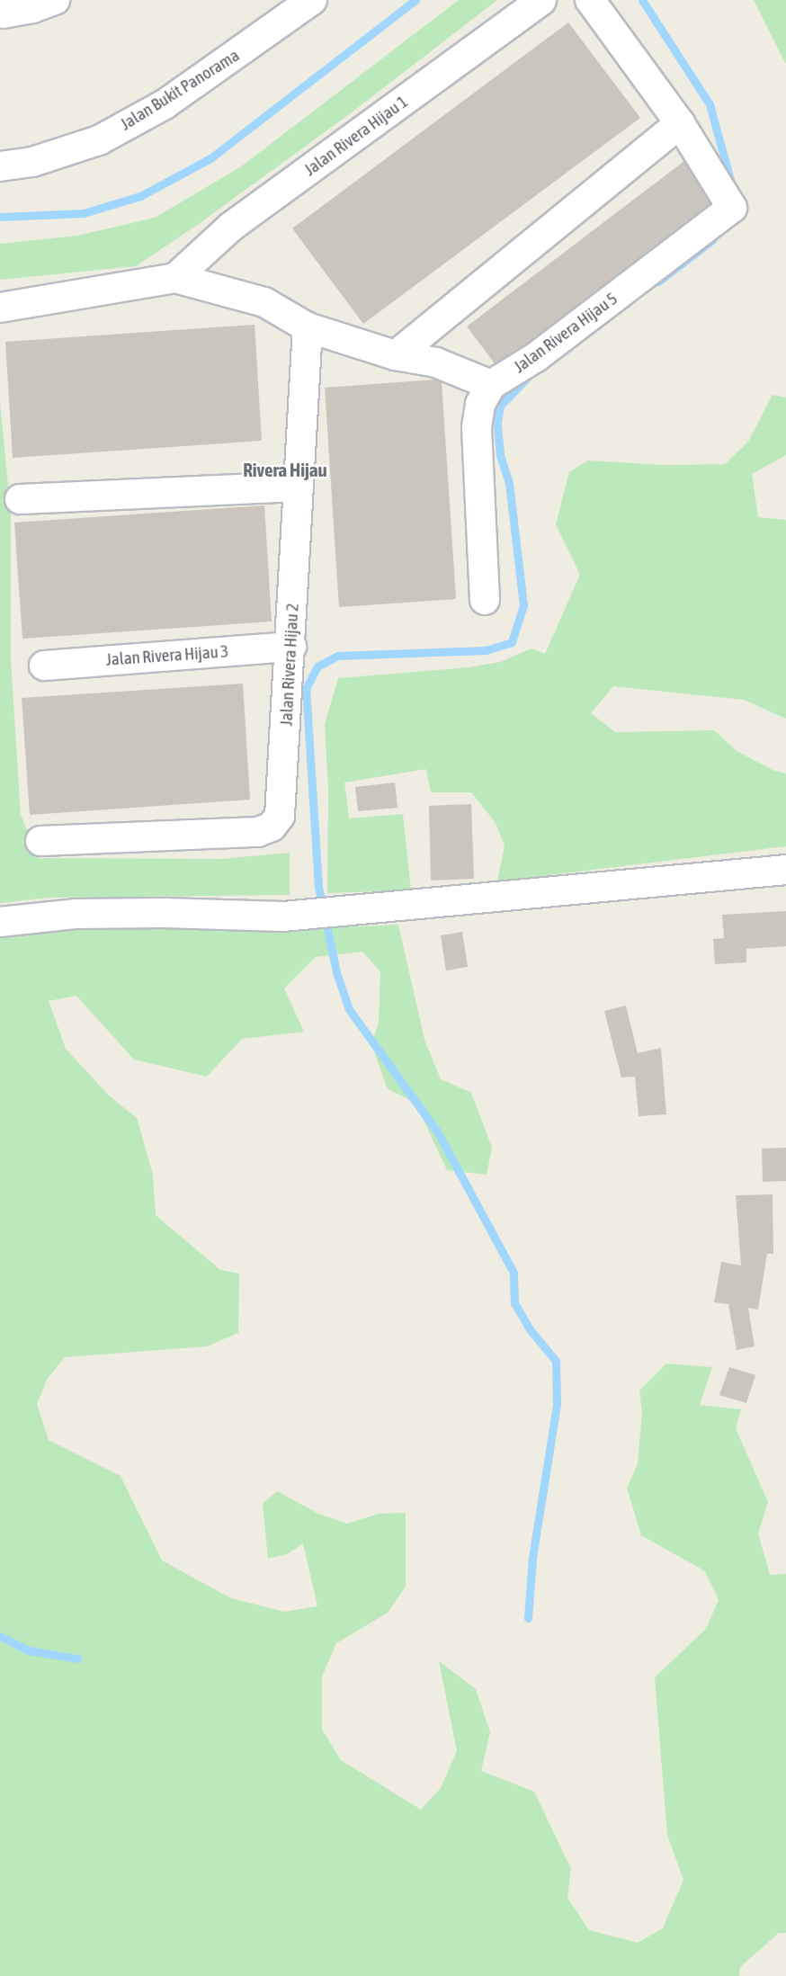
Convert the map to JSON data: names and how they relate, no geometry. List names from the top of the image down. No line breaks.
{"streets":{"street":["Jalan Bukit Panorama","Jalan Rivera Hijau 1","Jalan Rivera Hijau 5","Jalan Rivera Hijau 3","Jalan Rivera Hijau 2"]},"crossings":[["Jalan Rivera Hijau 3","Jalan Rivera Hijau 2"]],"districts":["Rivera Hijau"]}
